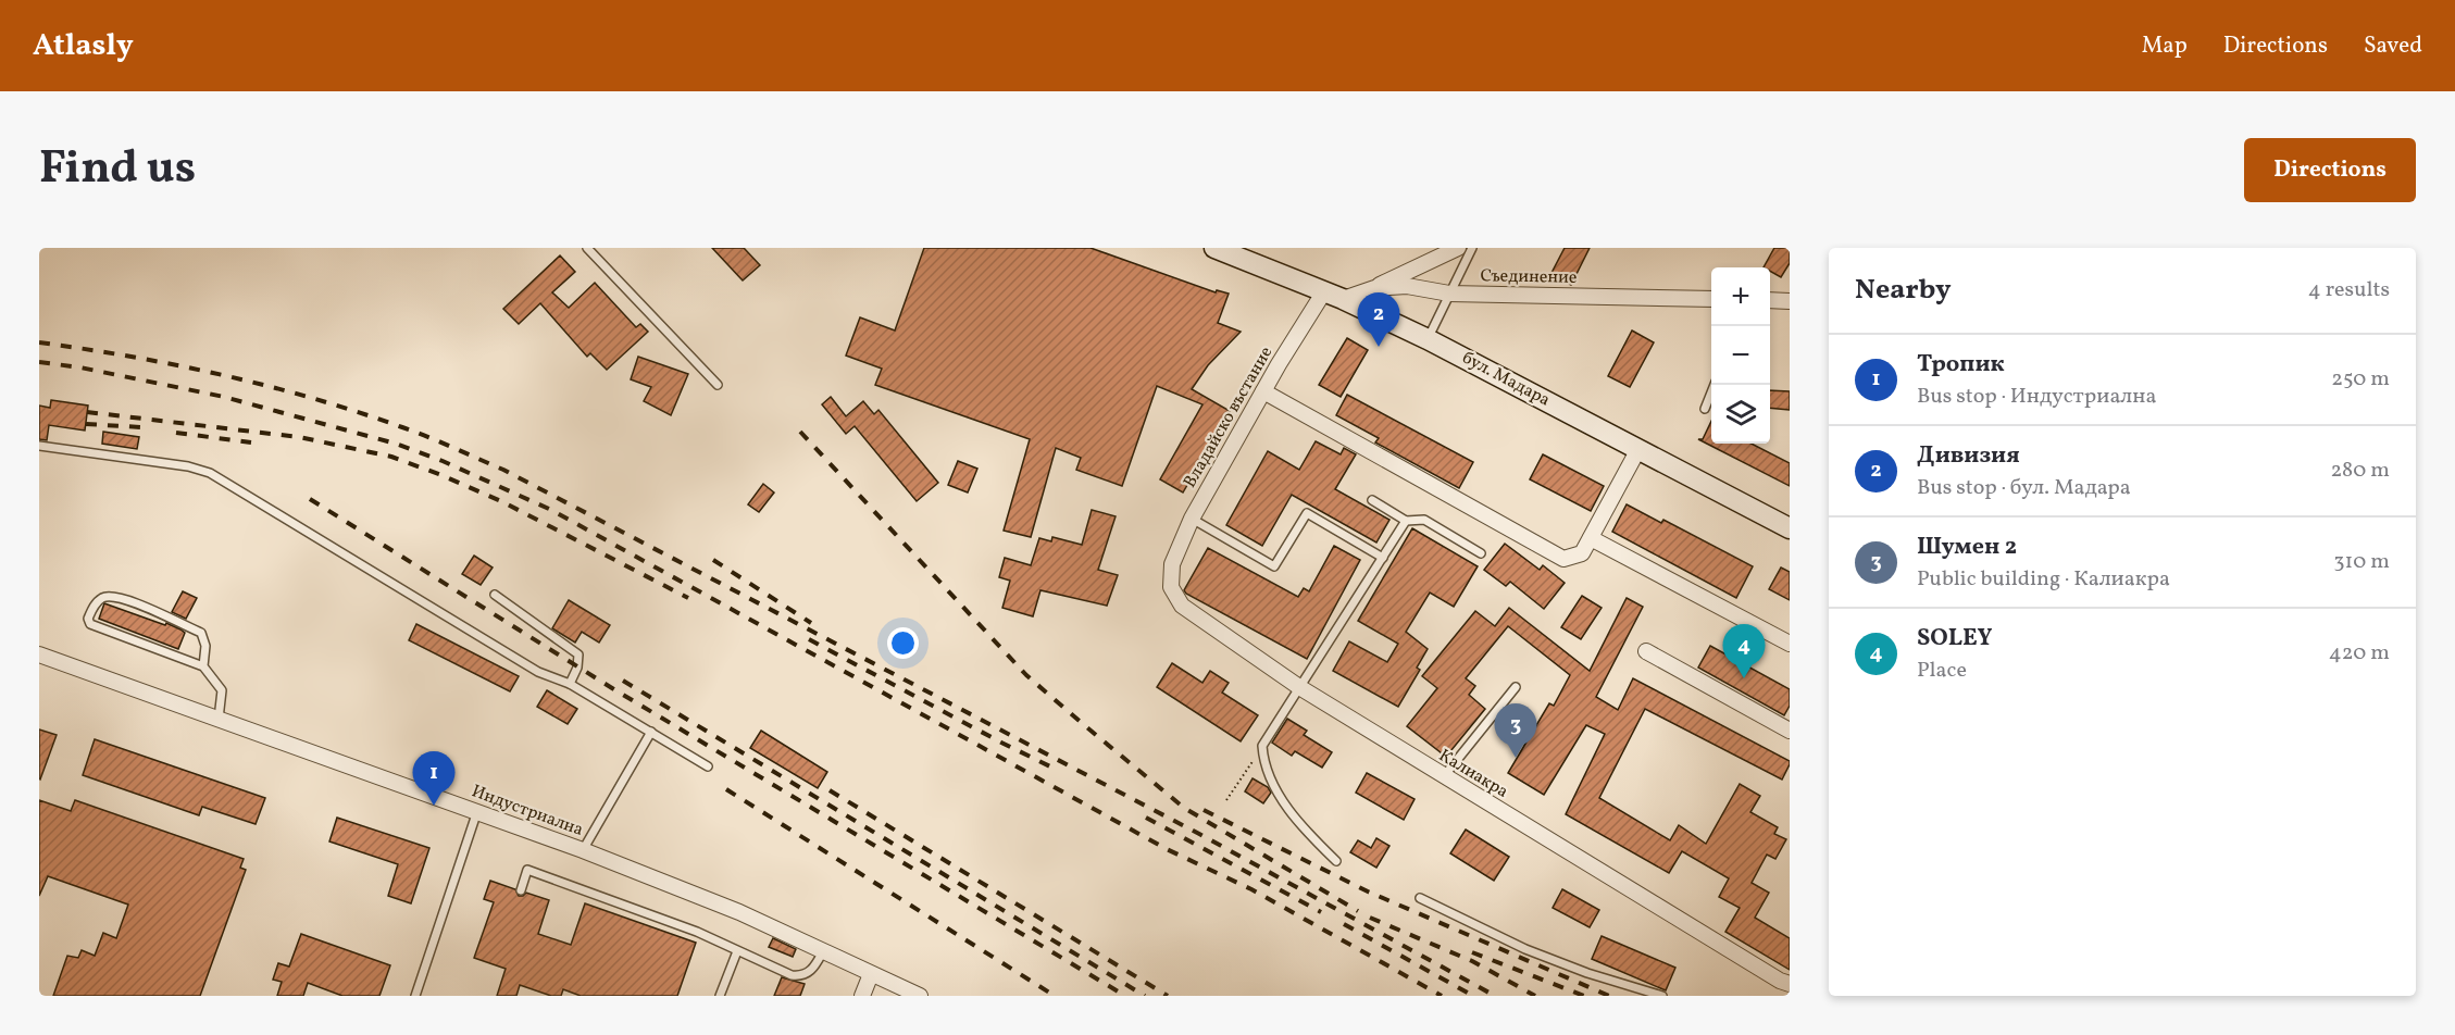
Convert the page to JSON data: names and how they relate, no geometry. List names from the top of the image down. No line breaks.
{"streets":{"main road":["бул. Мадара"],"street":["Съединение","Владайско въстание","Калиакра","Индустриална"]},"crossings":[["Съединение","бул. Мадара"],["бул. Мадара","Владайско въстание"],["Владайско въстание","Калиакра"]],"page":{"header":"Atlasly","nav":["Map","Directions","Saved"],"title":"Find us","buttons":"Directions","heading":["Nearby","4 results"],"map_buttons":["+","−"],"pins":["2","4","3","1"],"list":[{"mark":"1","name":"Тропик","note":"Bus stop · Индустриална","value":"250 m"},{"mark":"2","name":"Дивизия","note":"Bus stop · бул. Мадара","value":"280 m"},{"mark":"3","name":"Шумен 2","note":"Public building · Калиакра","value":"310 m"},{"mark":"4","name":"SOLEY","note":"Place","value":"420 m"}]}}
